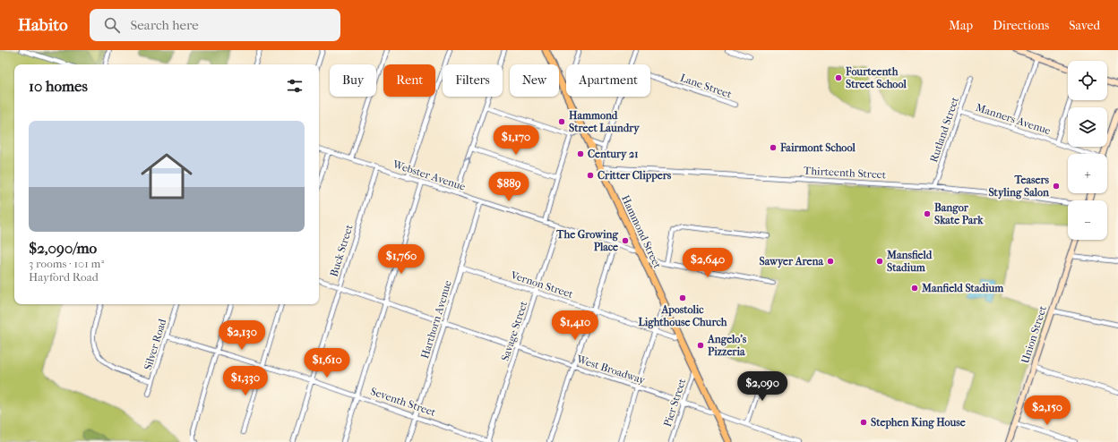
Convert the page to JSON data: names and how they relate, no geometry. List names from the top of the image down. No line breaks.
{"streets":{"main road":["Hammond Street","Union Street"],"street":["Lane Street","Manners Avenue","Rutland Street","Thirteenth Street","Webster Avenue","Buck Street","Vernon Street","Harthorn Avenue","Savage Street","Silver Road","West Broadway","Seventh Street","Pier Street"]},"crossings":[["Manners Avenue","Rutland Street"],["Rutland Street","Thirteenth Street"],["Thirteenth Street","Hammond Street"],["Webster Avenue","Hammond Street"],["Webster Avenue","Buck Street"],["Webster Avenue","Harthorn Avenue"],["Webster Avenue","Savage Street"],["Hammond Street","Vernon Street"],["Hammond Street","West Broadway"],["Hammond Street","Pier Street"],["Buck Street","West Broadway"],["Buck Street","Seventh Street"],["Vernon Street","Harthorn Avenue"],["Vernon Street","Savage Street"],["Harthorn Avenue","West Broadway"],["Harthorn Avenue","Seventh Street"],["Savage Street","West Broadway"],["Savage Street","Seventh Street"],["Silver Road","Seventh Street"],["West Broadway","Pier Street"]],"places":["Fourteenth Street School","Hammond Street Laundry","Fairmont School","Century 21","Critter Clippers","Teasers Styling Salon","Bangor Skate Park","The Growing Place","Sawyer Arena","Mansfield Stadium","Manfield Stadium","Apostolic Lighthouse Church","Angelo's Pizzeria","Stephen King House"],"page":{"header":"Habito","search":"Search here","nav":["Map","Directions","Saved"],"map_buttons":["+","−"],"chip":["Buy","Rent","Filters","New","Apartment"],"heading":"10 homes","list":[{"name":"$2,090/mo","note":"3 rooms · 101 m² · Hayford Road"}],"price":["$1,170","$889","$1,760","$2,640","$1,410","$2,130","$1,610","$1,330","$2,090","$2,150"]}}
